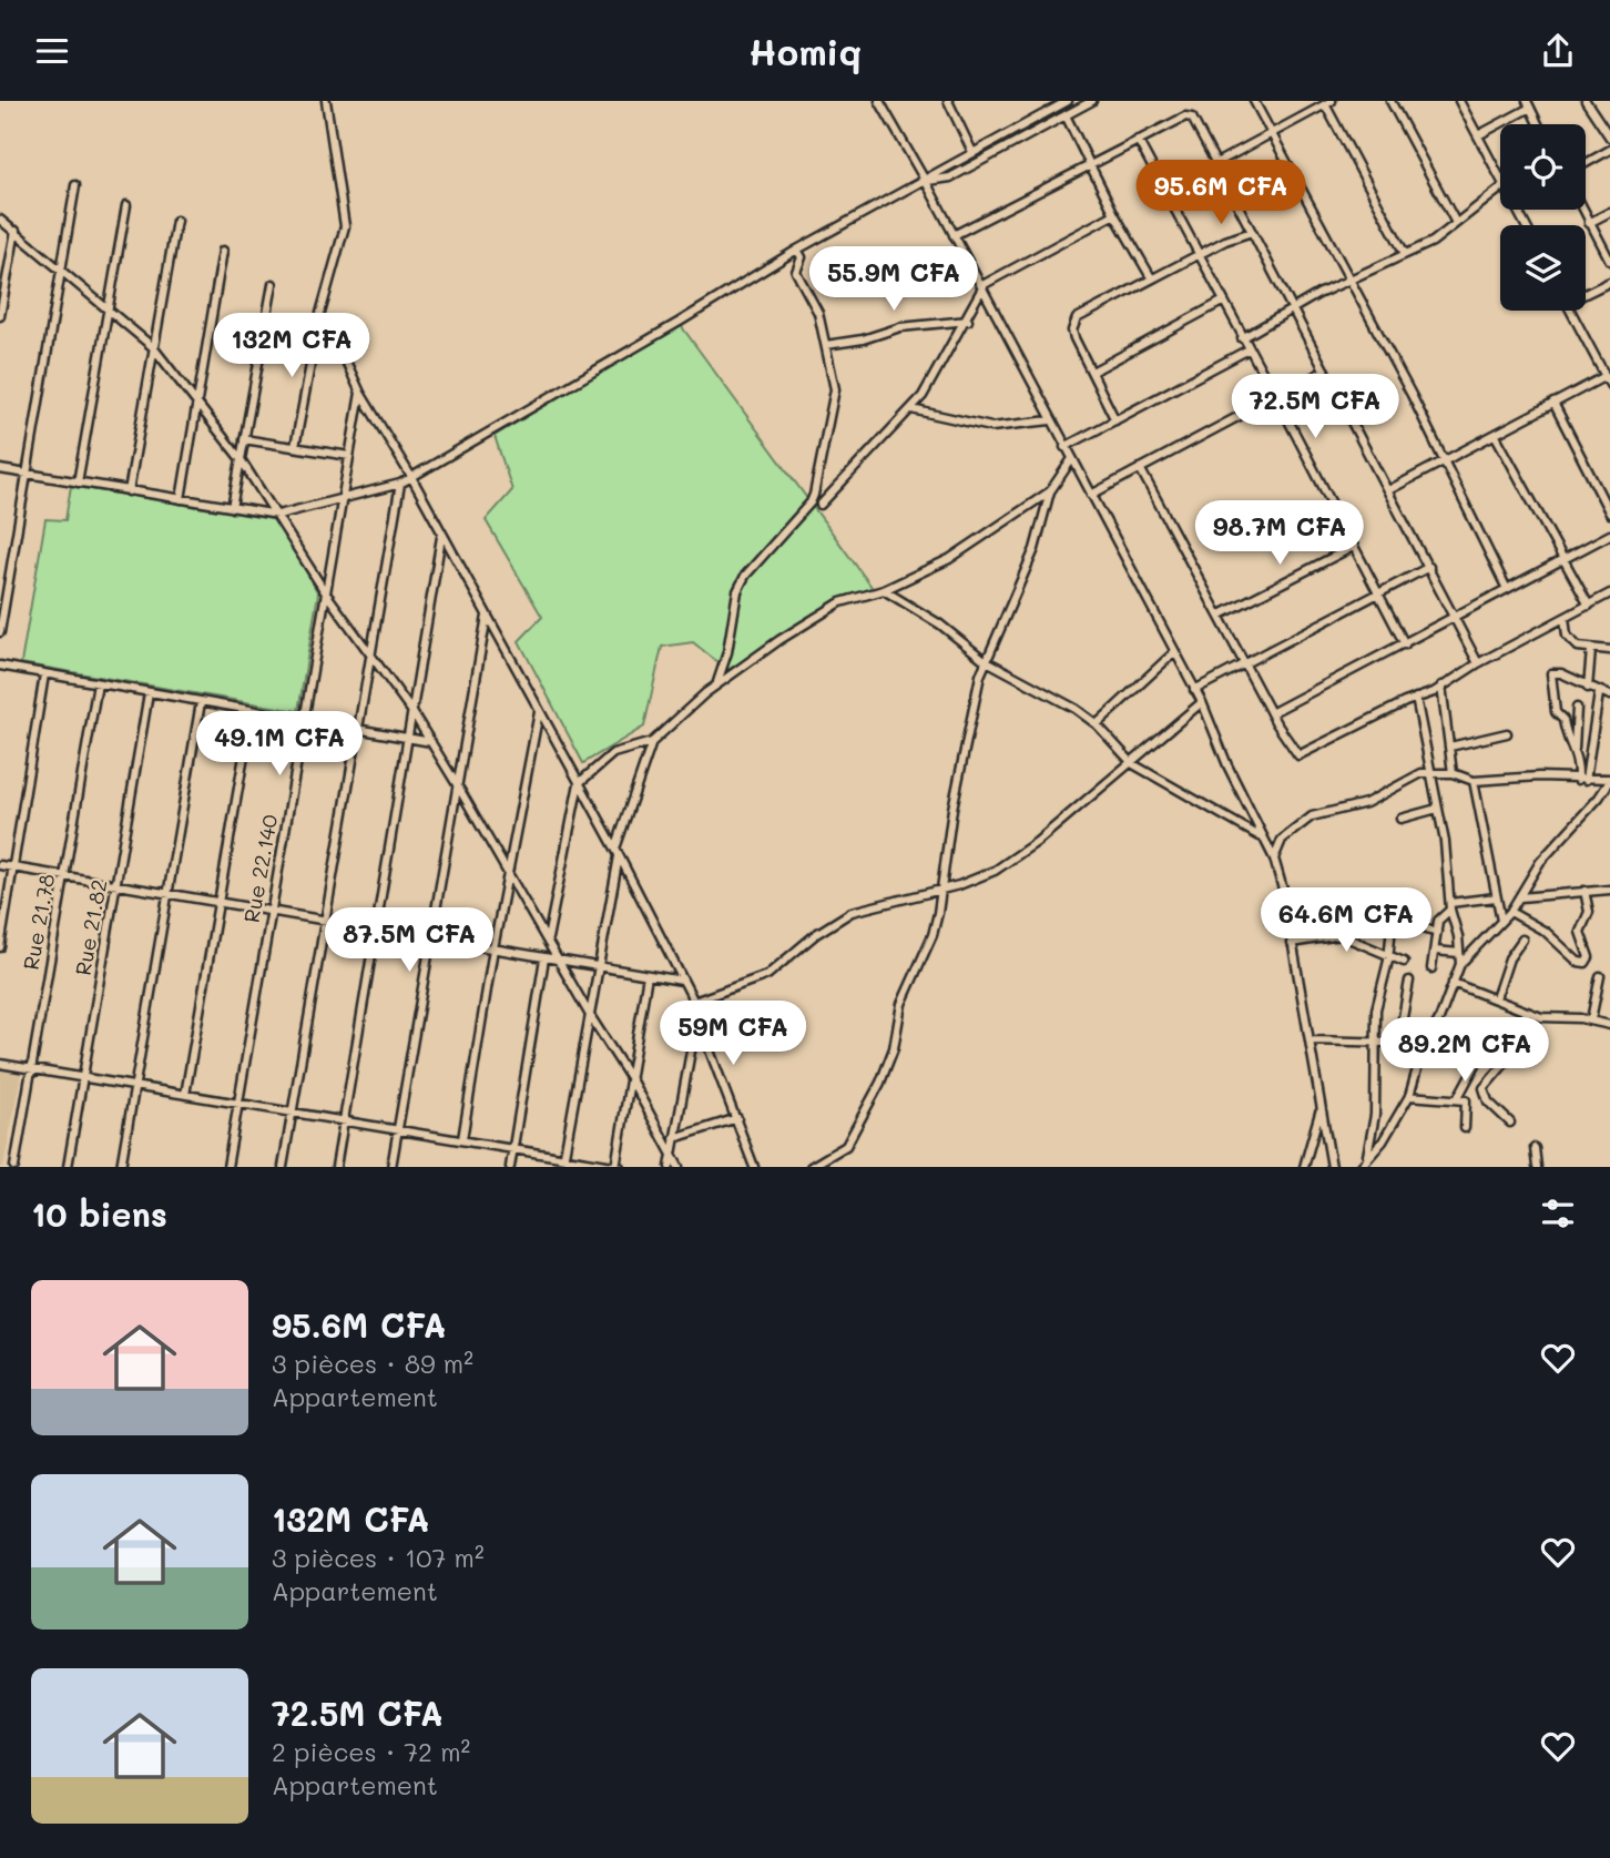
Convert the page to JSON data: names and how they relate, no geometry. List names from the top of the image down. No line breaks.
{"streets":{"street":["Rue 22.140","Rue 21.78","Rue 21.82"]},"page":{"header":"Homiq","price":["95.6M CFA","55.9M CFA","132M CFA","72.5M CFA","98.7M CFA","49.1M CFA","64.6M CFA","87.5M CFA","59M CFA","89.2M CFA"],"heading":"10 biens","list":[{"name":"95.6M CFA","note":"3 pièces · 89 m² · Appartement"},{"name":"132M CFA","note":"3 pièces · 107 m² · Appartement"},{"name":"72.5M CFA","note":"2 pièces · 72 m² · Appartement"}]}}
